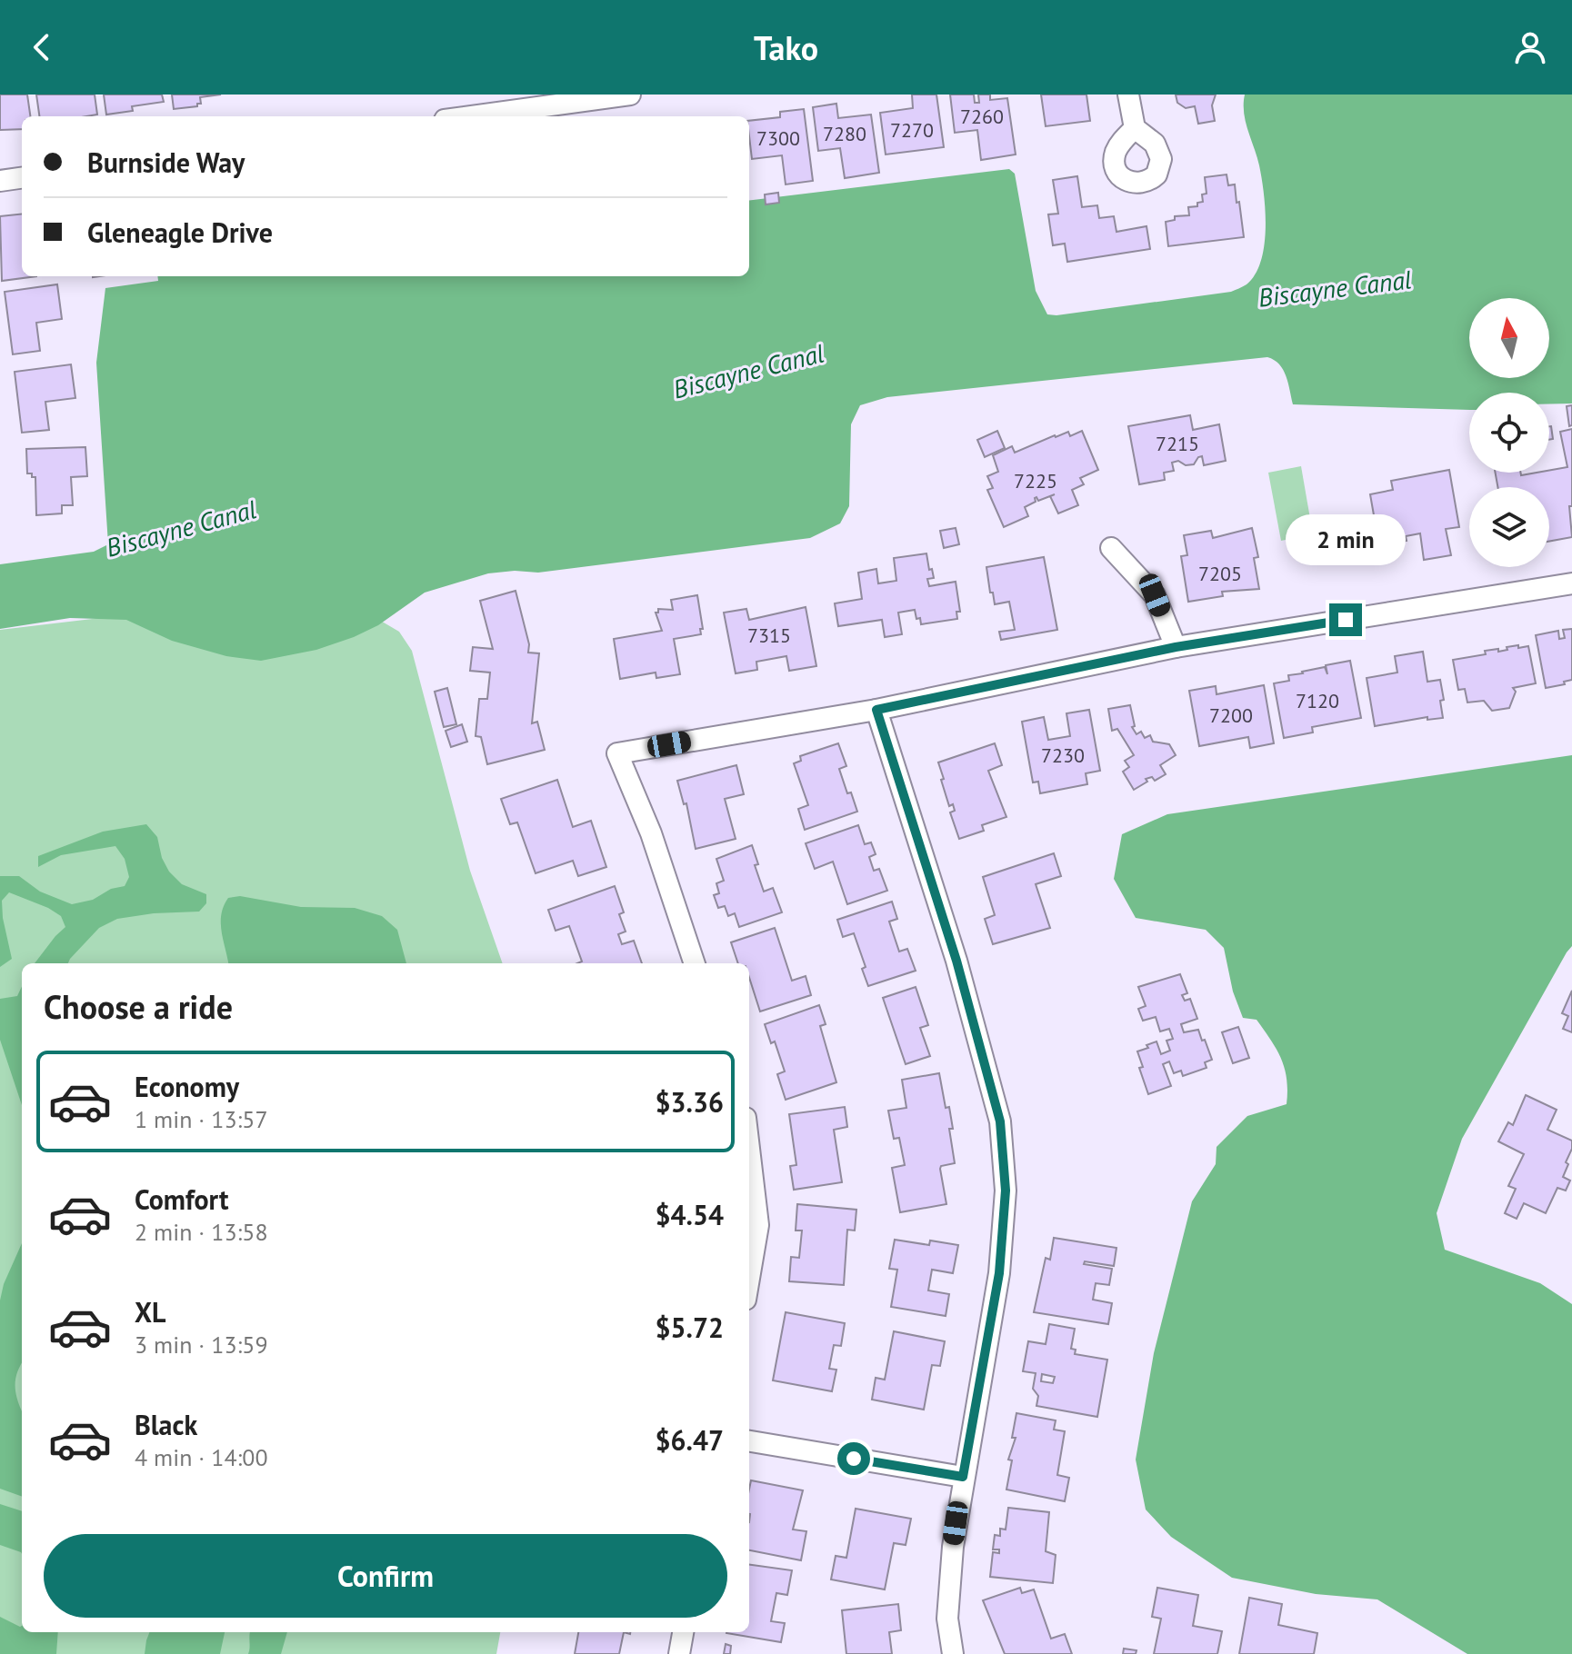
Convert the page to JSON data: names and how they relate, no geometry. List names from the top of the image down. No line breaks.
{"water":["Biscayne Canal"],"house_numbers":["7260","7270","7280","7300","7215","7225","7205","7315","7120","7200","7230"],"north":"top","page":{"header":"Tako","banner":["Burnside Way","Gleneagle Drive"],"bubble":"2 min","heading":"Choose a ride","list":[{"name":"Economy","note":"1 min · 13:57","value":"$3.36"},{"name":"Comfort","note":"2 min · 13:58","value":"$4.54"},{"name":"XL","note":"3 min · 13:59","value":"$5.72"},{"name":"Black","note":"4 min · 14:00","value":"$6.47"}],"buttons":"Confirm"}}
